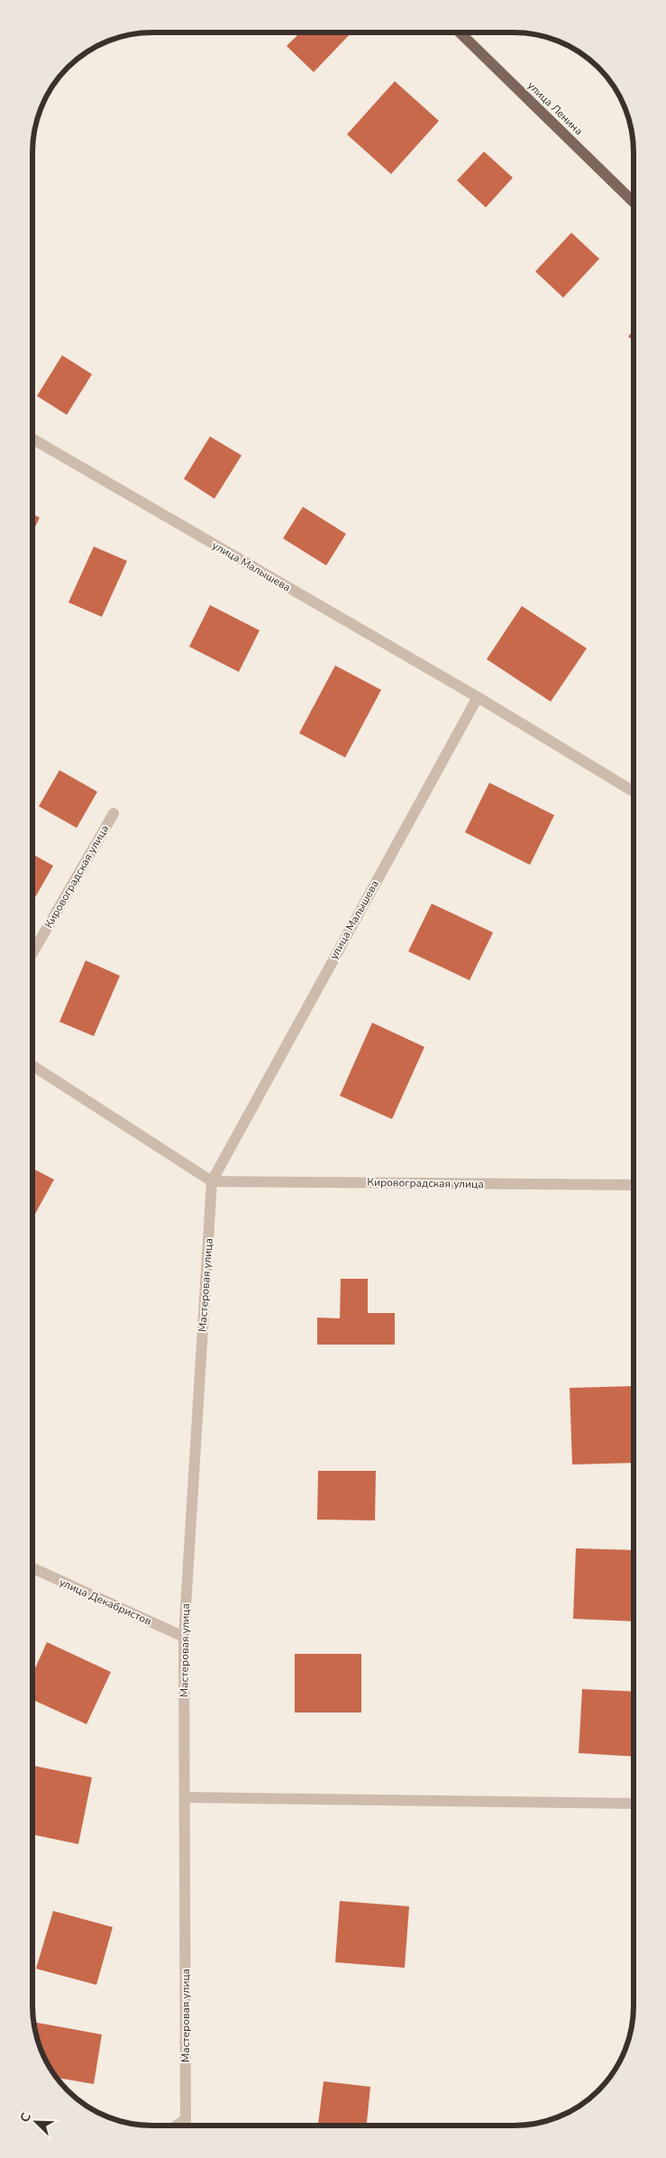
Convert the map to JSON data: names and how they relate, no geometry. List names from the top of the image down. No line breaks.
{"streets":{"main road":["улица Ленина"],"street":["улица Малышева","Кировоградская улица","Мастеровая улица","улица Декабристов"]},"crossings":[["улица Малышева","Кировоградская улица"],["улица Малышева","Мастеровая улица"],["Кировоградская улица","Мастеровая улица"],["Мастеровая улица","улица Декабристов"]],"north":"top left"}
